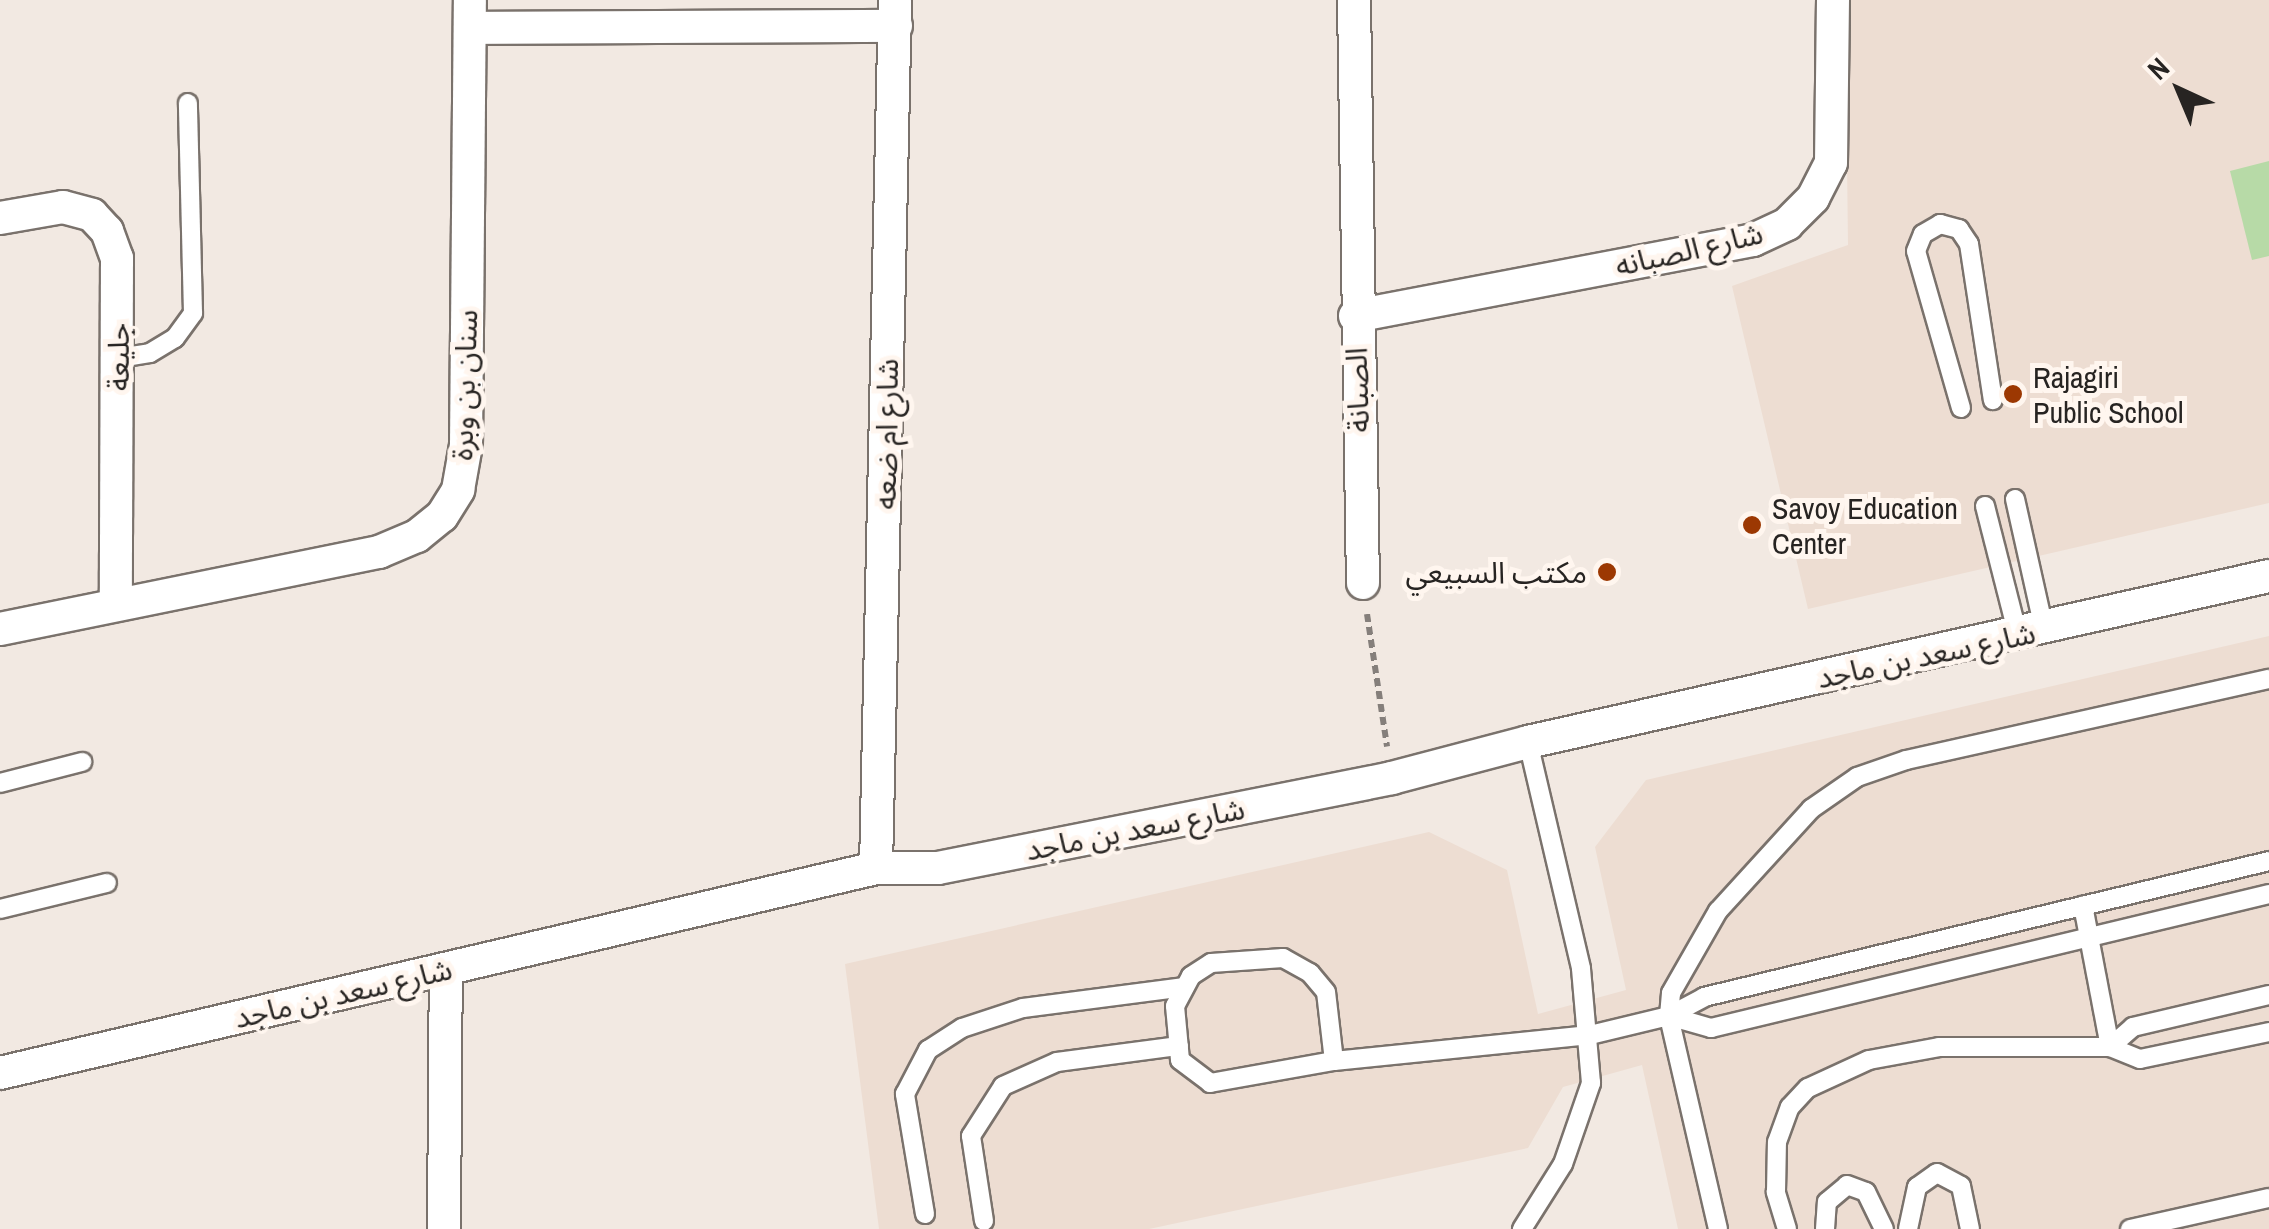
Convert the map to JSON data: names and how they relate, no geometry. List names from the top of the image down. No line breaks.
{"streets":{"street":["شارع الصبانه","جليعة","سنان بن وبرة","الصبانة","شارع ام ضعه","شارع سعد بن ماجد"]},"crossings":[["شارع الصبانه","الصبانة"],["جليعة","سنان بن وبرة"],["سنان بن وبرة","شارع ام ضعه"],["شارع ام ضعه","شارع سعد بن ماجد"]],"places":["Rajagiri Public School","Savoy Education Center","مكتب السبيعي"],"north":"top left"}
